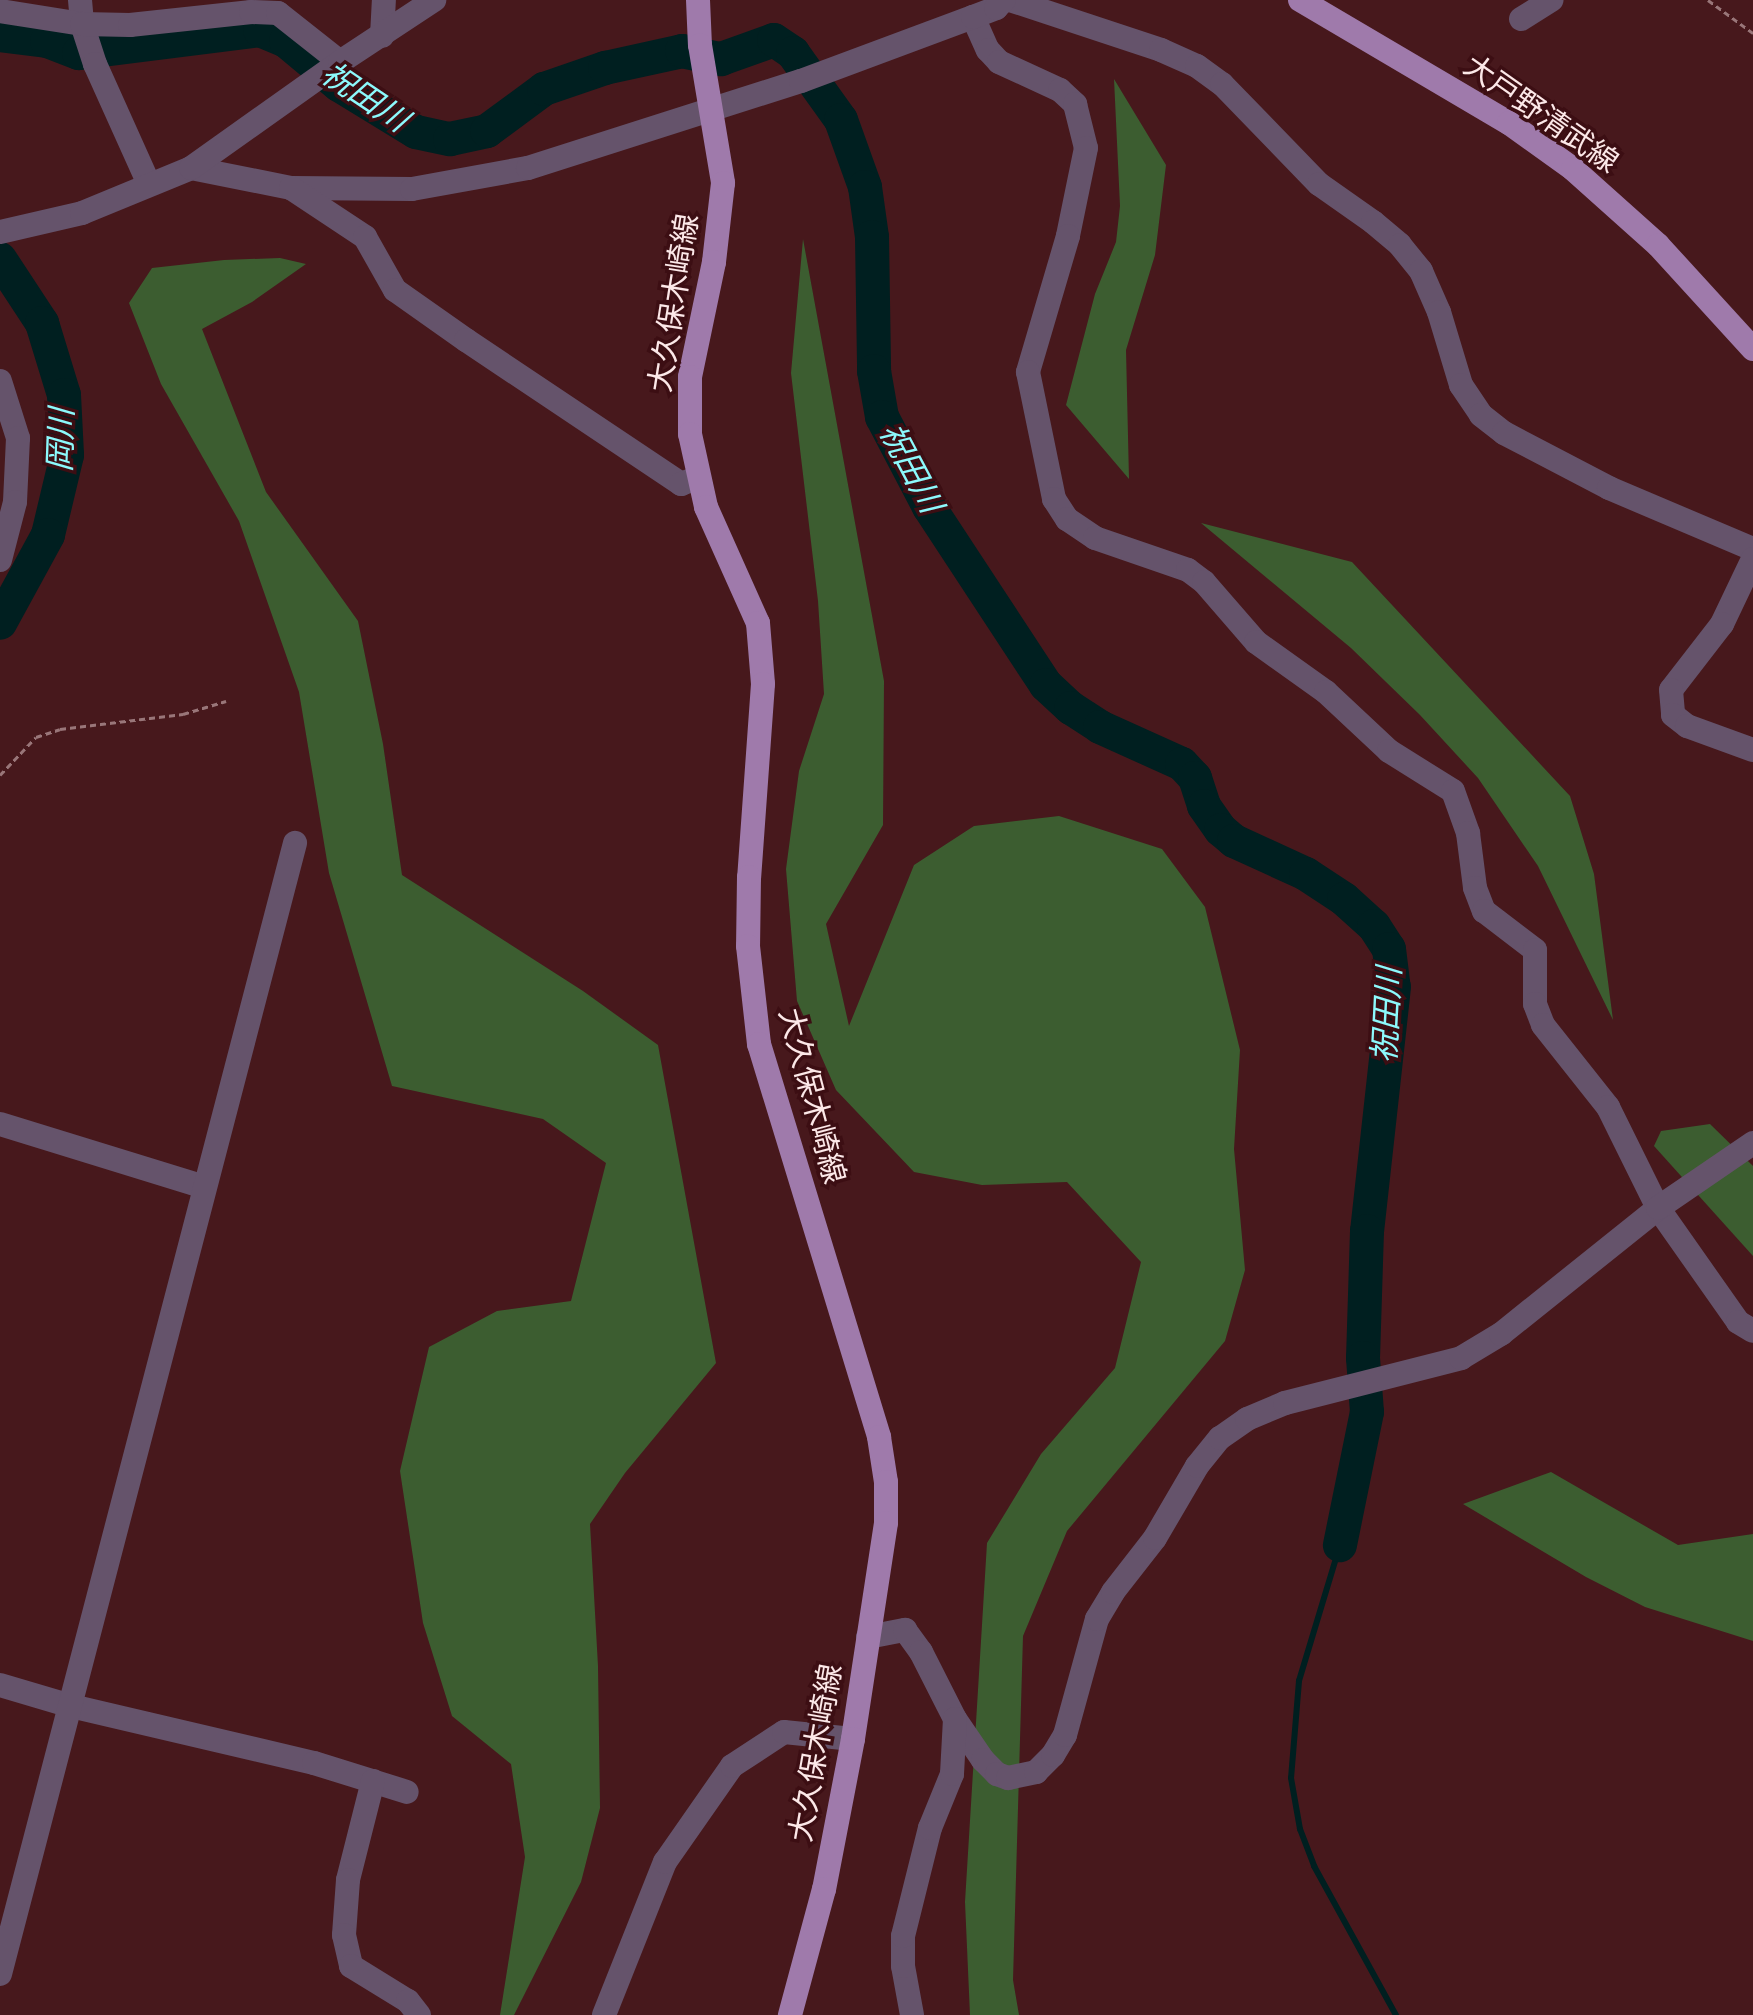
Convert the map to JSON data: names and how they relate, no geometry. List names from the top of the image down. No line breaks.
{"streets":{"main road":["大戸野清武線","大久保木崎線"]},"water":["祝田川","岡川"]}
